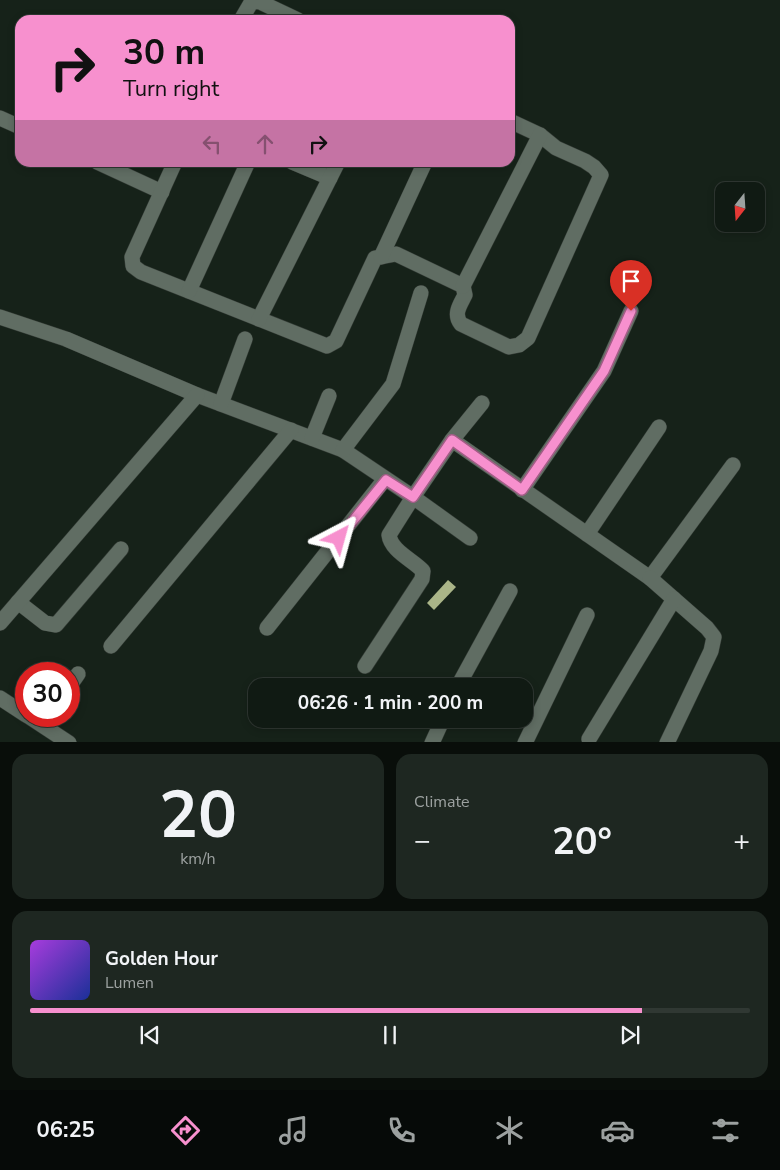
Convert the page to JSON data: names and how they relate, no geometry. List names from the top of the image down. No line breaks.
{"north":"bottom","page":{"turn":["30 m","Turn right"],"limit":"30","trip":"06:26 · 1 min · 200 m","tile":[["20","km/h"],"Climate"],"heat":["−","20°","+"],"song":["Golden Hour","Lumen"],"tabs":"06:25"}}
